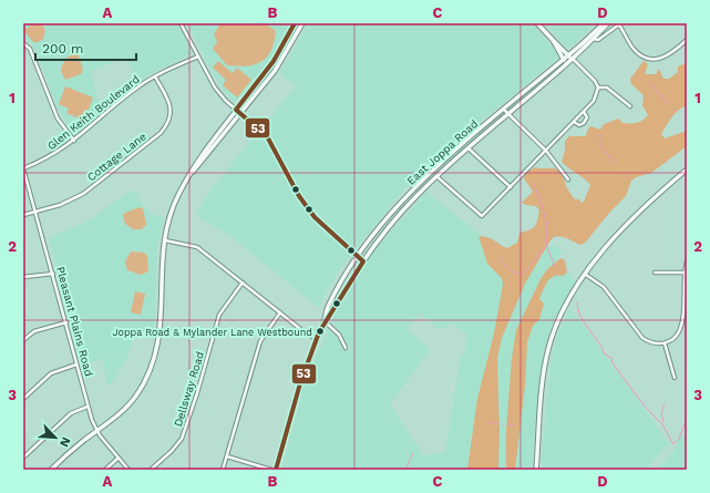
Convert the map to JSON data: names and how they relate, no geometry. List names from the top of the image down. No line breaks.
{"streets":{"street":["Glen Keith Boulevard","East Joppa Road","Cottage Lane","Pleasant Plains Road","Dellsway Road"]},"crossings":[["Glen Keith Boulevard","Cottage Lane"],["Glen Keith Boulevard","Pleasant Plains Road"],["Cottage Lane","Pleasant Plains Road"]],"places":["Joppa Road & Mylander Lane Westbound"],"lines":["transit line 53"],"scale_bar":"200 m","north":"bottom right","grid":{"columns":["A","B","C","D"],"rows":["1","2","3"]}}
